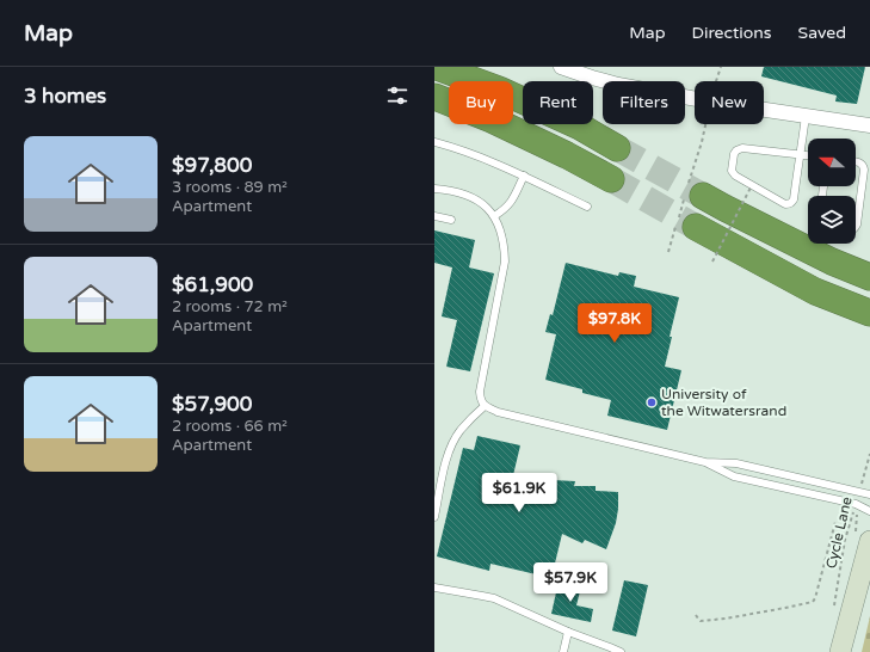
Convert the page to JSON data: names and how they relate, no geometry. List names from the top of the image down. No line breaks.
{"streets":{"path":["Cycle Lane"]},"places":["University of the Witwatersrand"],"north":"left","page":{"header":"Map","nav":["Map","Directions","Saved"],"heading":"3 homes","chip":["Buy","Rent","Filters","New"],"list":[{"name":"$97,800","note":"3 rooms · 89 m² · Apartment"},{"name":"$61,900","note":"2 rooms · 72 m² · Apartment"},{"name":"$57,900","note":"2 rooms · 66 m² · Apartment"}],"price":["$97.8K","$61.9K","$57.9K"]}}
